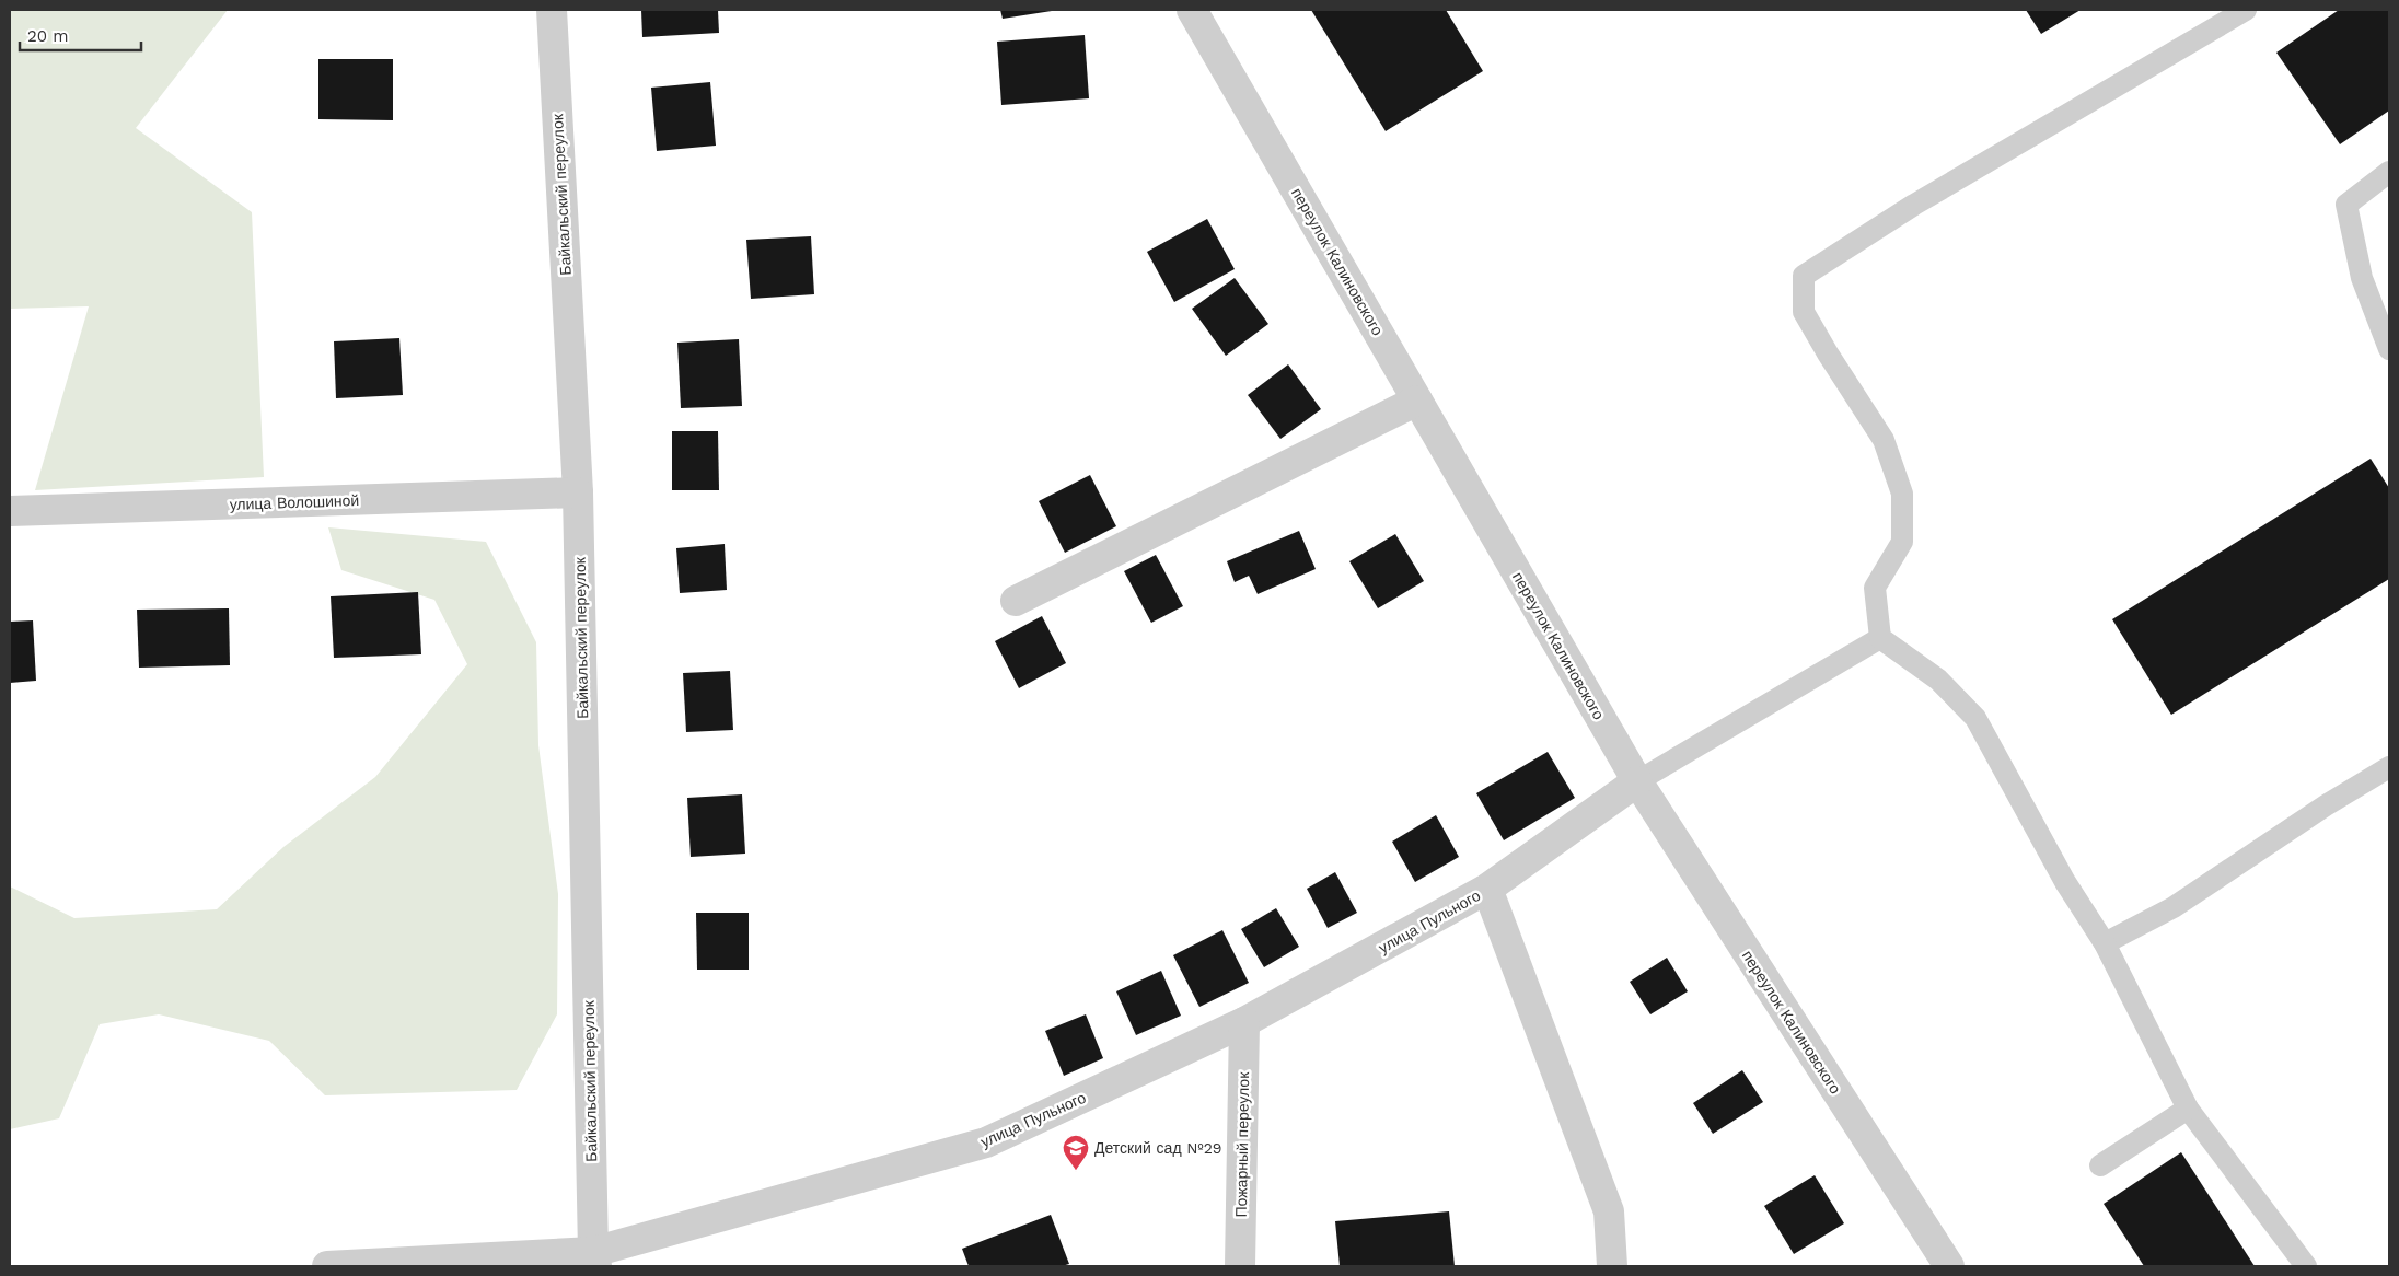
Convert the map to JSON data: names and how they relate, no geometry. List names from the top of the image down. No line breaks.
{"streets":{"street":["Байкальский переулок","переулок Калиновского","улица Волошиной","улица Пульного","Пожарный переулок"]},"crossings":[["Байкальский переулок","улица Волошиной"],["Байкальский переулок","улица Пульного"],["переулок Калиновского","улица Пульного"],["улица Пульного","Пожарный переулок"]],"places":{"school or university":["Детский сад №29"]},"scale_bar":"20 m"}
